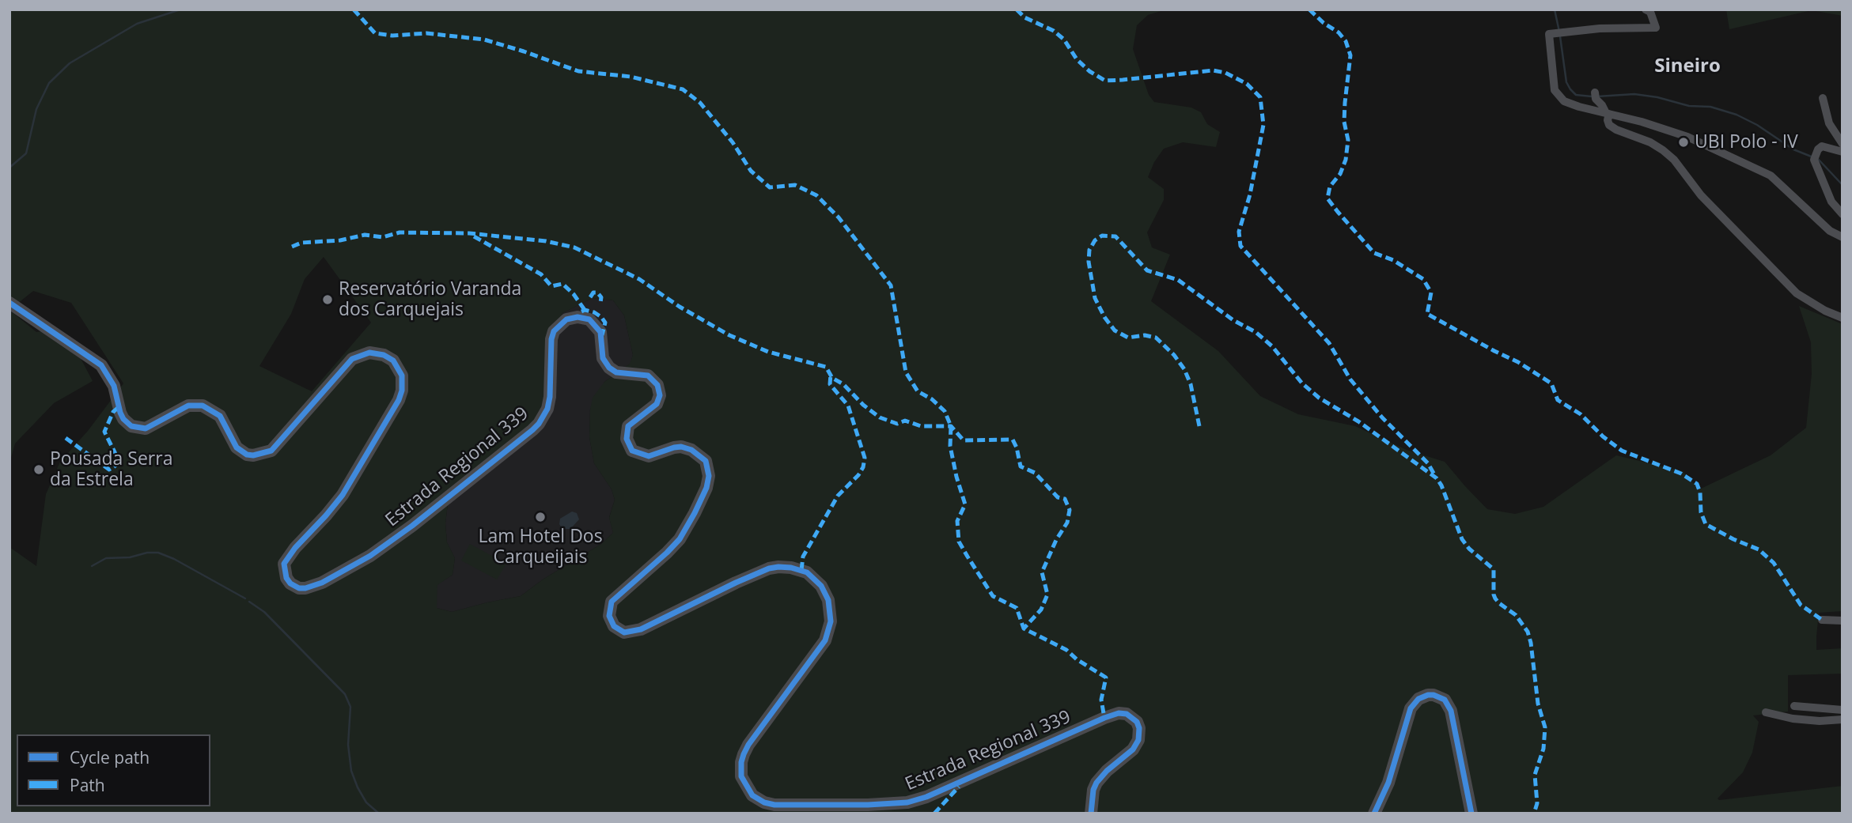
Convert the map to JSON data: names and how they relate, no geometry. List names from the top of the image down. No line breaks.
{"streets":{"main road":["Estrada Regional 339"]},"districts":["Sineiro"],"places":["UBI Polo - IV","Reservatório Varanda dos Carquejais","Pousada Serra da Estrela","Lam Hotel Dos Carqueijais"],"legend":["Cycle path","Path"]}
